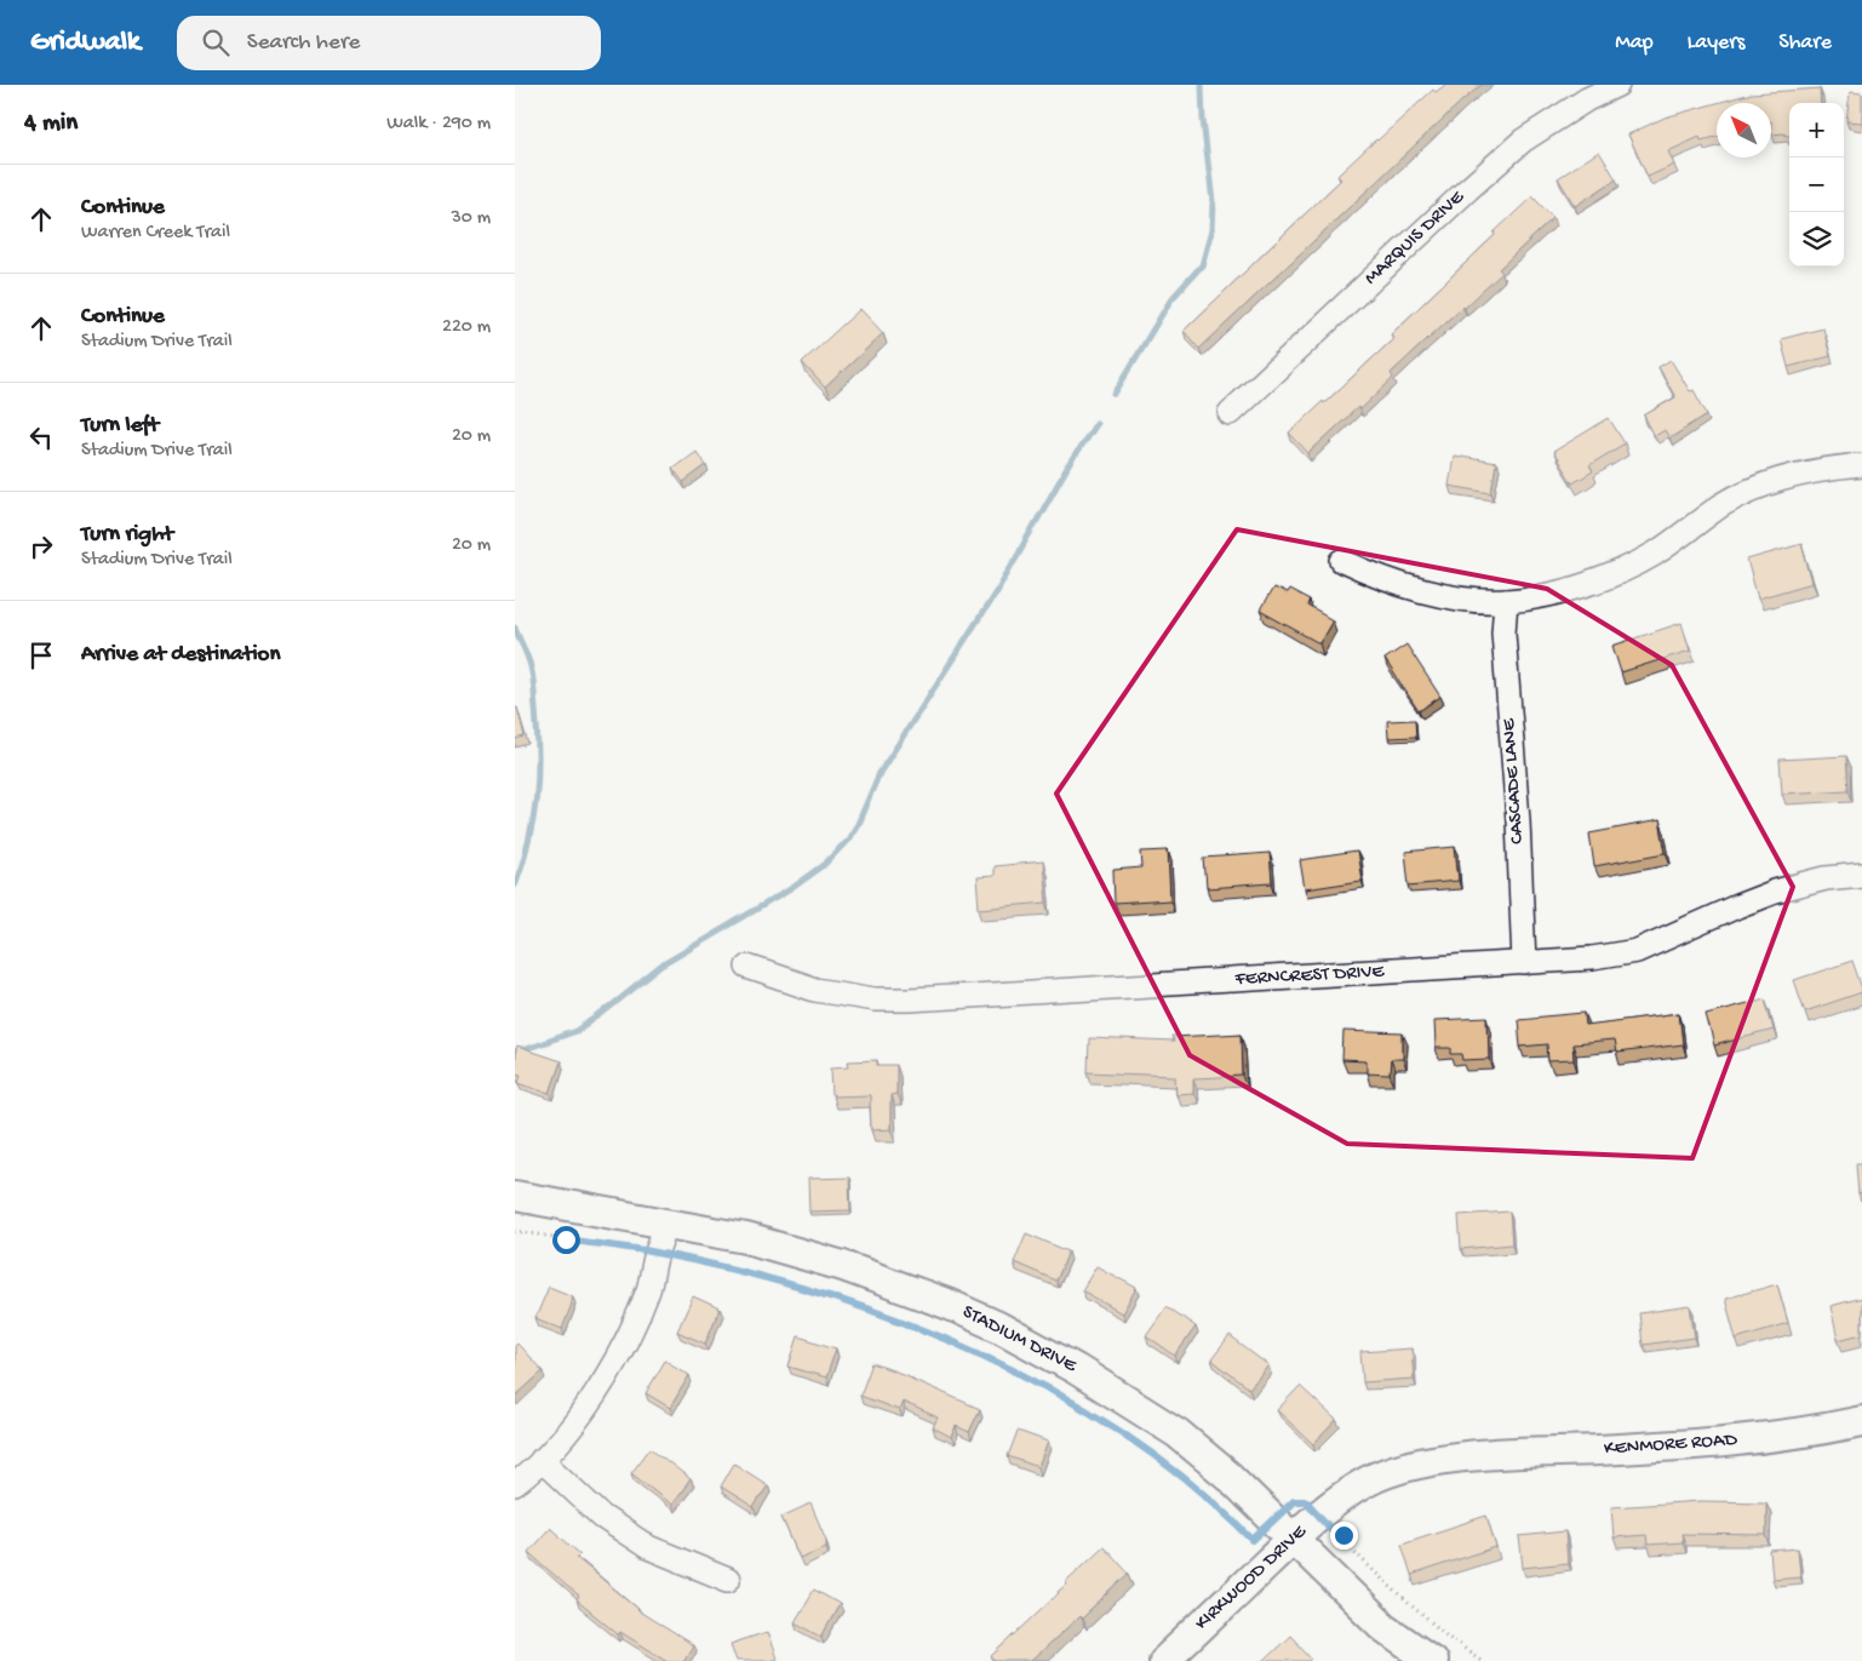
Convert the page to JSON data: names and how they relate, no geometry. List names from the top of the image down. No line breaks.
{"streets":{"street":["MARQUIS DRIVE","CASCADE LANE","FERNCREST DRIVE","STADIUM DRIVE","KENMORE ROAD","KIRKWOOD DRIVE"]},"crossings":[["CASCADE LANE","FERNCREST DRIVE"],["STADIUM DRIVE","KIRKWOOD DRIVE"],["KENMORE ROAD","KIRKWOOD DRIVE"]],"north":"top left","page":{"header":"Gridwalk","search":"Search here","nav":["Map","Layers","Share"],"heading":["4 min","Walk · 290 m"],"map_buttons":["+","−"],"list":[["Continue","Warren Creek Trail","30 m"],["Continue","Stadium Drive Trail","220 m"],["Turn left","Stadium Drive Trail","20 m"],["Turn right","Stadium Drive Trail","20 m"],"Arrive at destination"]}}
